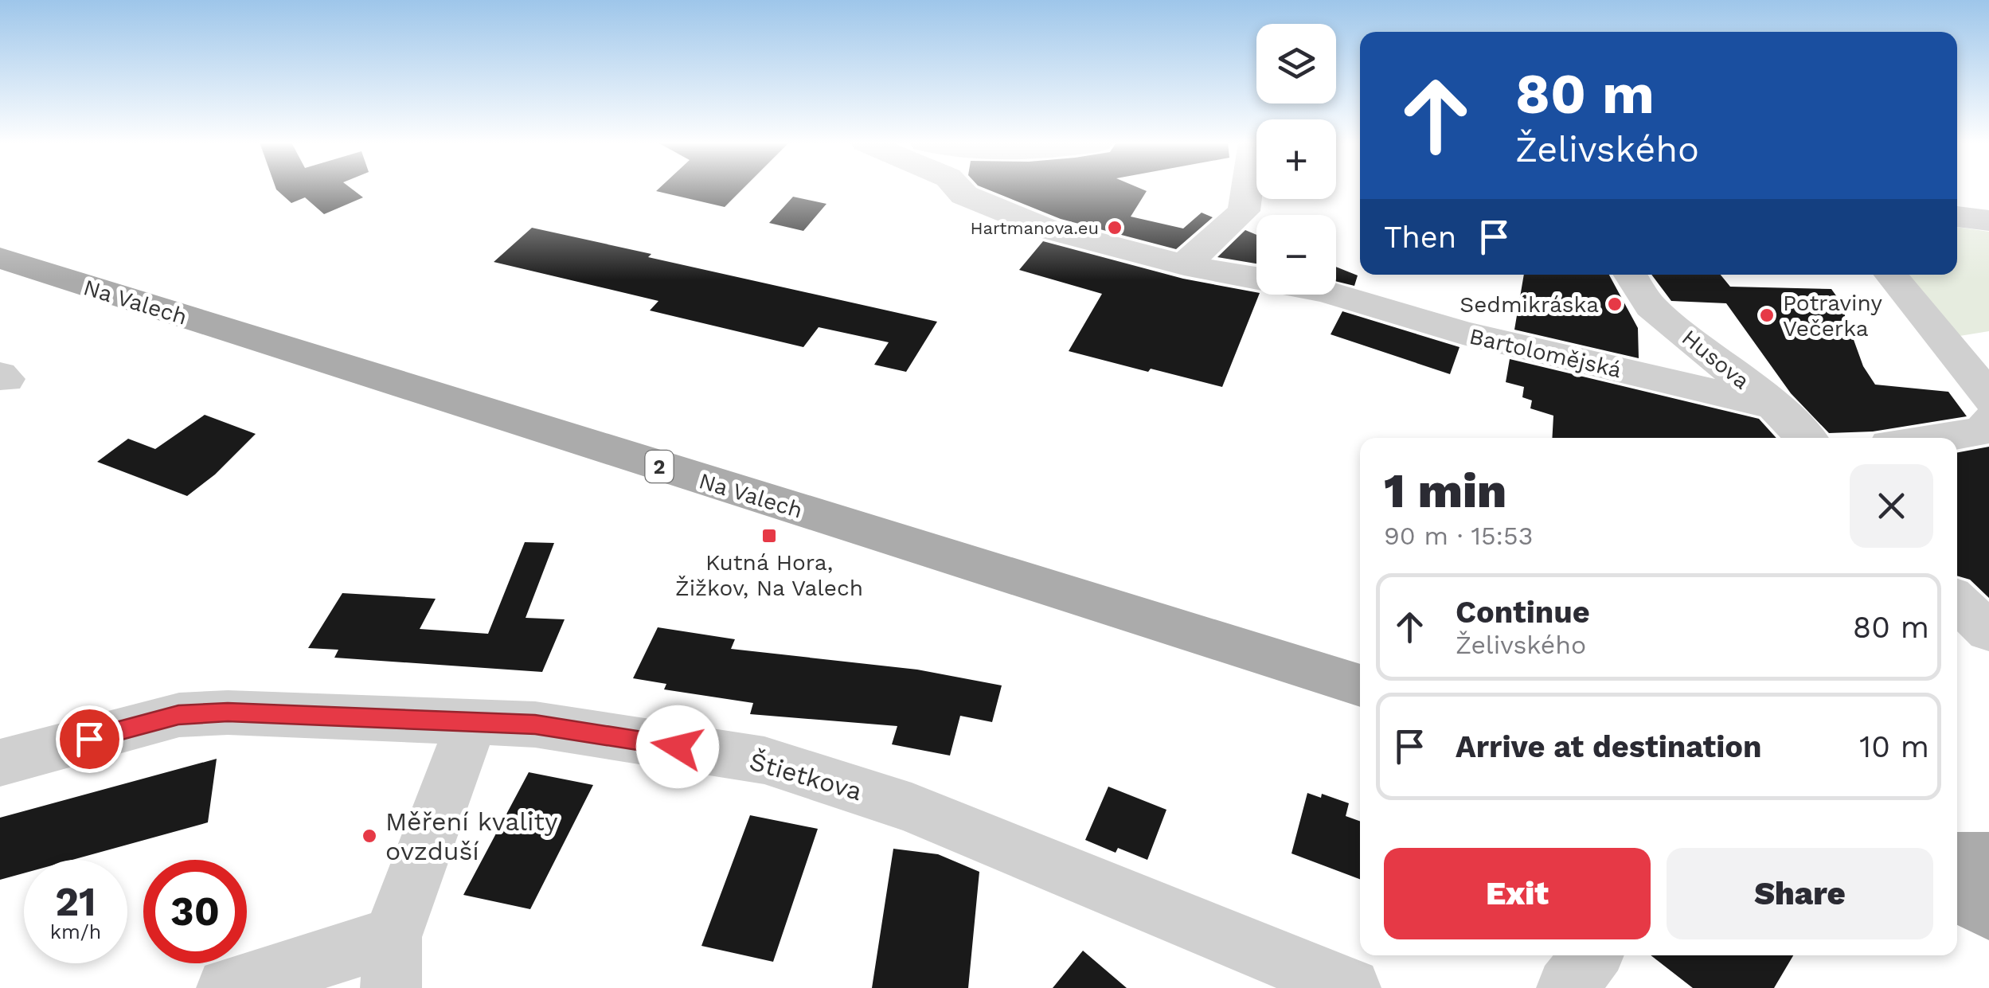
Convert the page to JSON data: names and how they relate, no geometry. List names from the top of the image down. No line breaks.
{"streets":{"main road":["Na Valech","2"],"street":["Bartolomějská","Husova","Štietkova"]},"crossings":[["Bartolomějská","Husova"]],"places":{"other":["Hartmanova.eu","Sedmikráska","Potraviny Večerka","Měření kvality ovzduší"],"transit":["Kutná Hora, Žižkov, Na Valech"]},"page":{"map_buttons":["+","−"],"turn":["80 m","Želivského"],"then":"Then","heading":["1 min","90 m · 15:53"],"list":[{"name":"Continue","note":"Želivského","value":"80 m"},{"name":"Arrive at destination","value":"10 m"}],"buttons":["Exit","Share"],"speed":"21 km/h","limit":"30"}}
